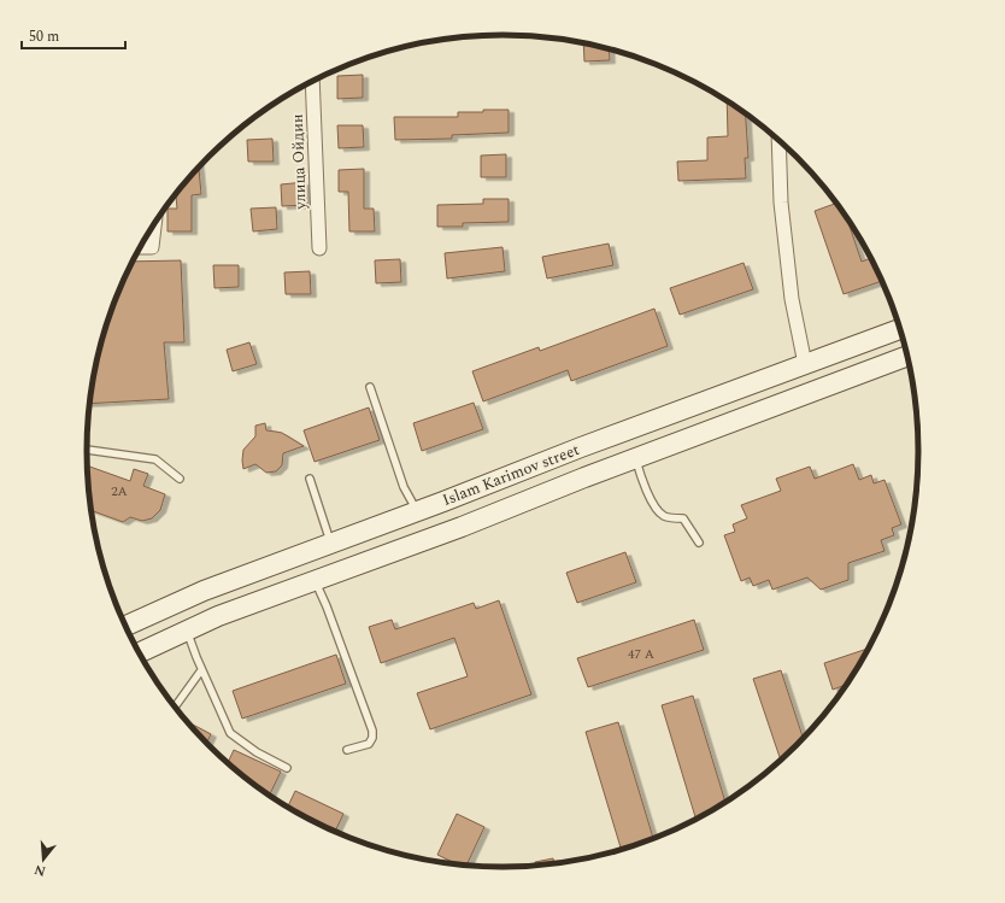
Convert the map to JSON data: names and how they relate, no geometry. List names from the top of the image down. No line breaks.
{"streets":{"main road":["Islam Karimov street"],"street":["улица Ойдин"]},"house_numbers":["2A","47 А"],"scale_bar":"50 m","north":"bottom"}
